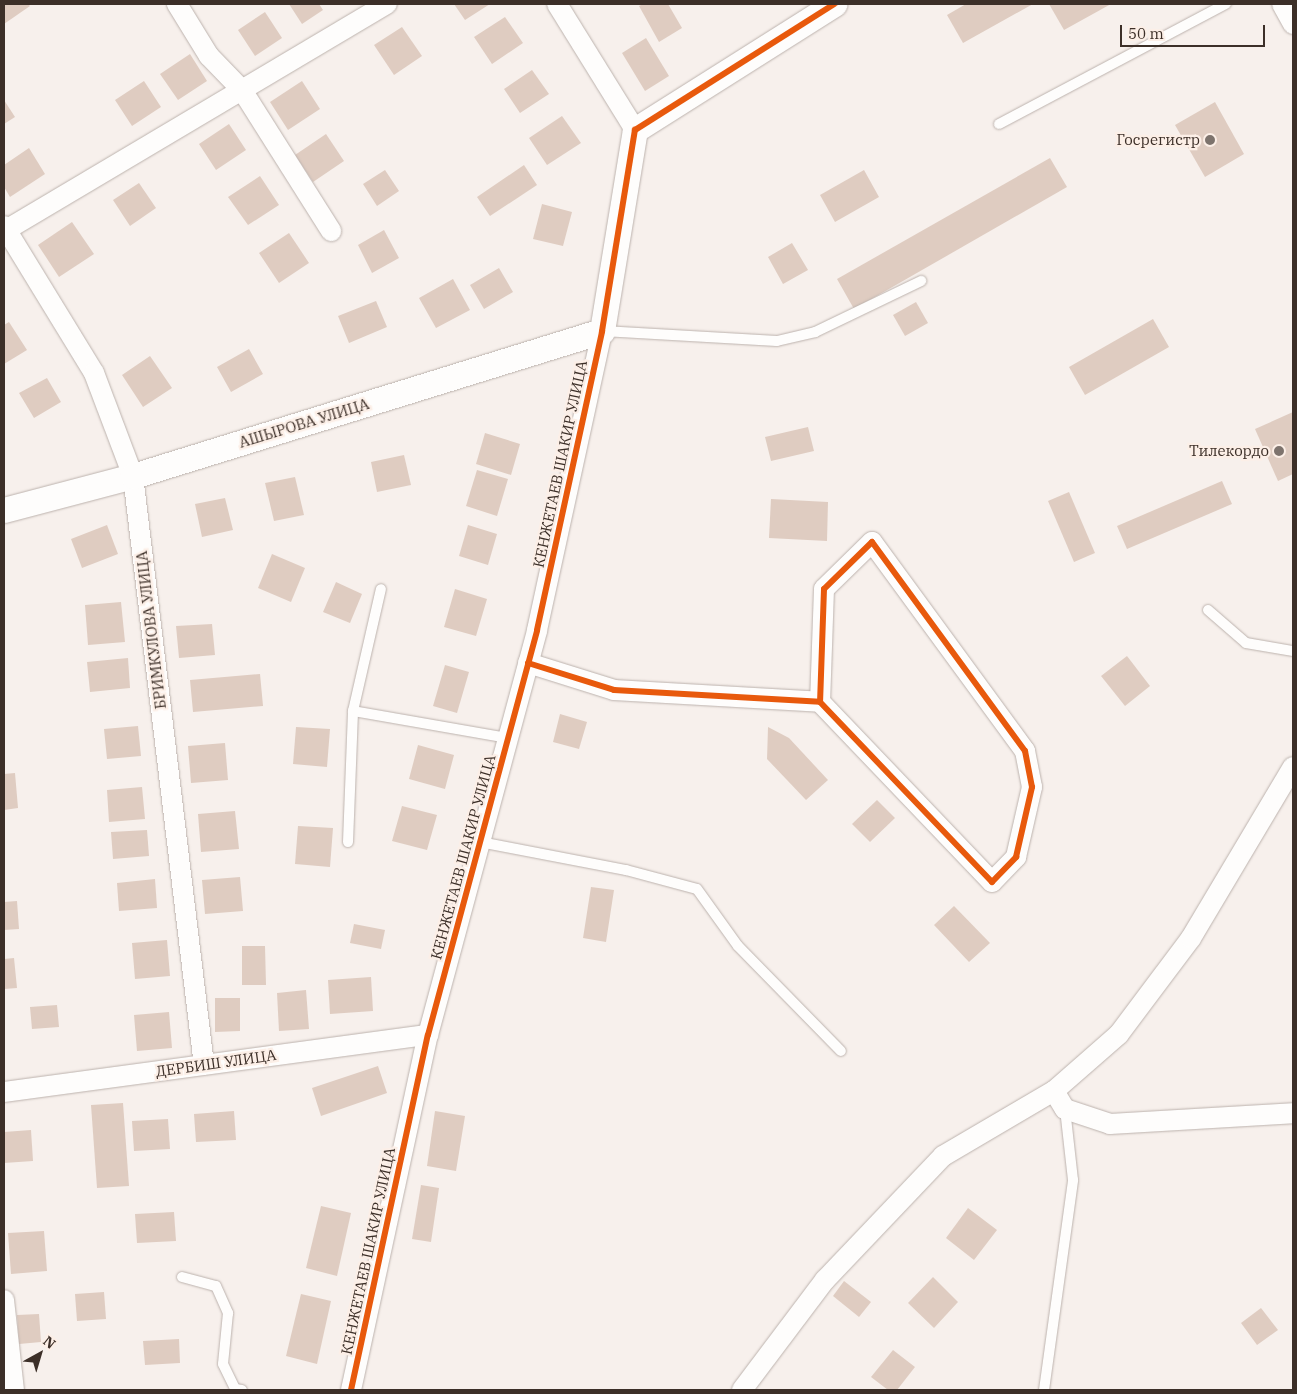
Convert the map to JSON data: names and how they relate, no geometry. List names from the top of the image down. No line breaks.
{"streets":{"street":["АШЫРОВА УЛИЦА","КЕНЖЕТАЕВ ШАКИР УЛИЦА","БРИМКУЛОВА УЛИЦА","ДЕРБИШ УЛИЦА"]},"crossings":[["АШЫРОВА УЛИЦА","КЕНЖЕТАЕВ ШАКИР УЛИЦА"],["АШЫРОВА УЛИЦА","БРИМКУЛОВА УЛИЦА"],["КЕНЖЕТАЕВ ШАКИР УЛИЦА","ДЕРБИШ УЛИЦА"],["БРИМКУЛОВА УЛИЦА","ДЕРБИШ УЛИЦА"]],"places":["Госрегистр","Тилекордо"],"scale_bar":"50 m","north":"top right"}
